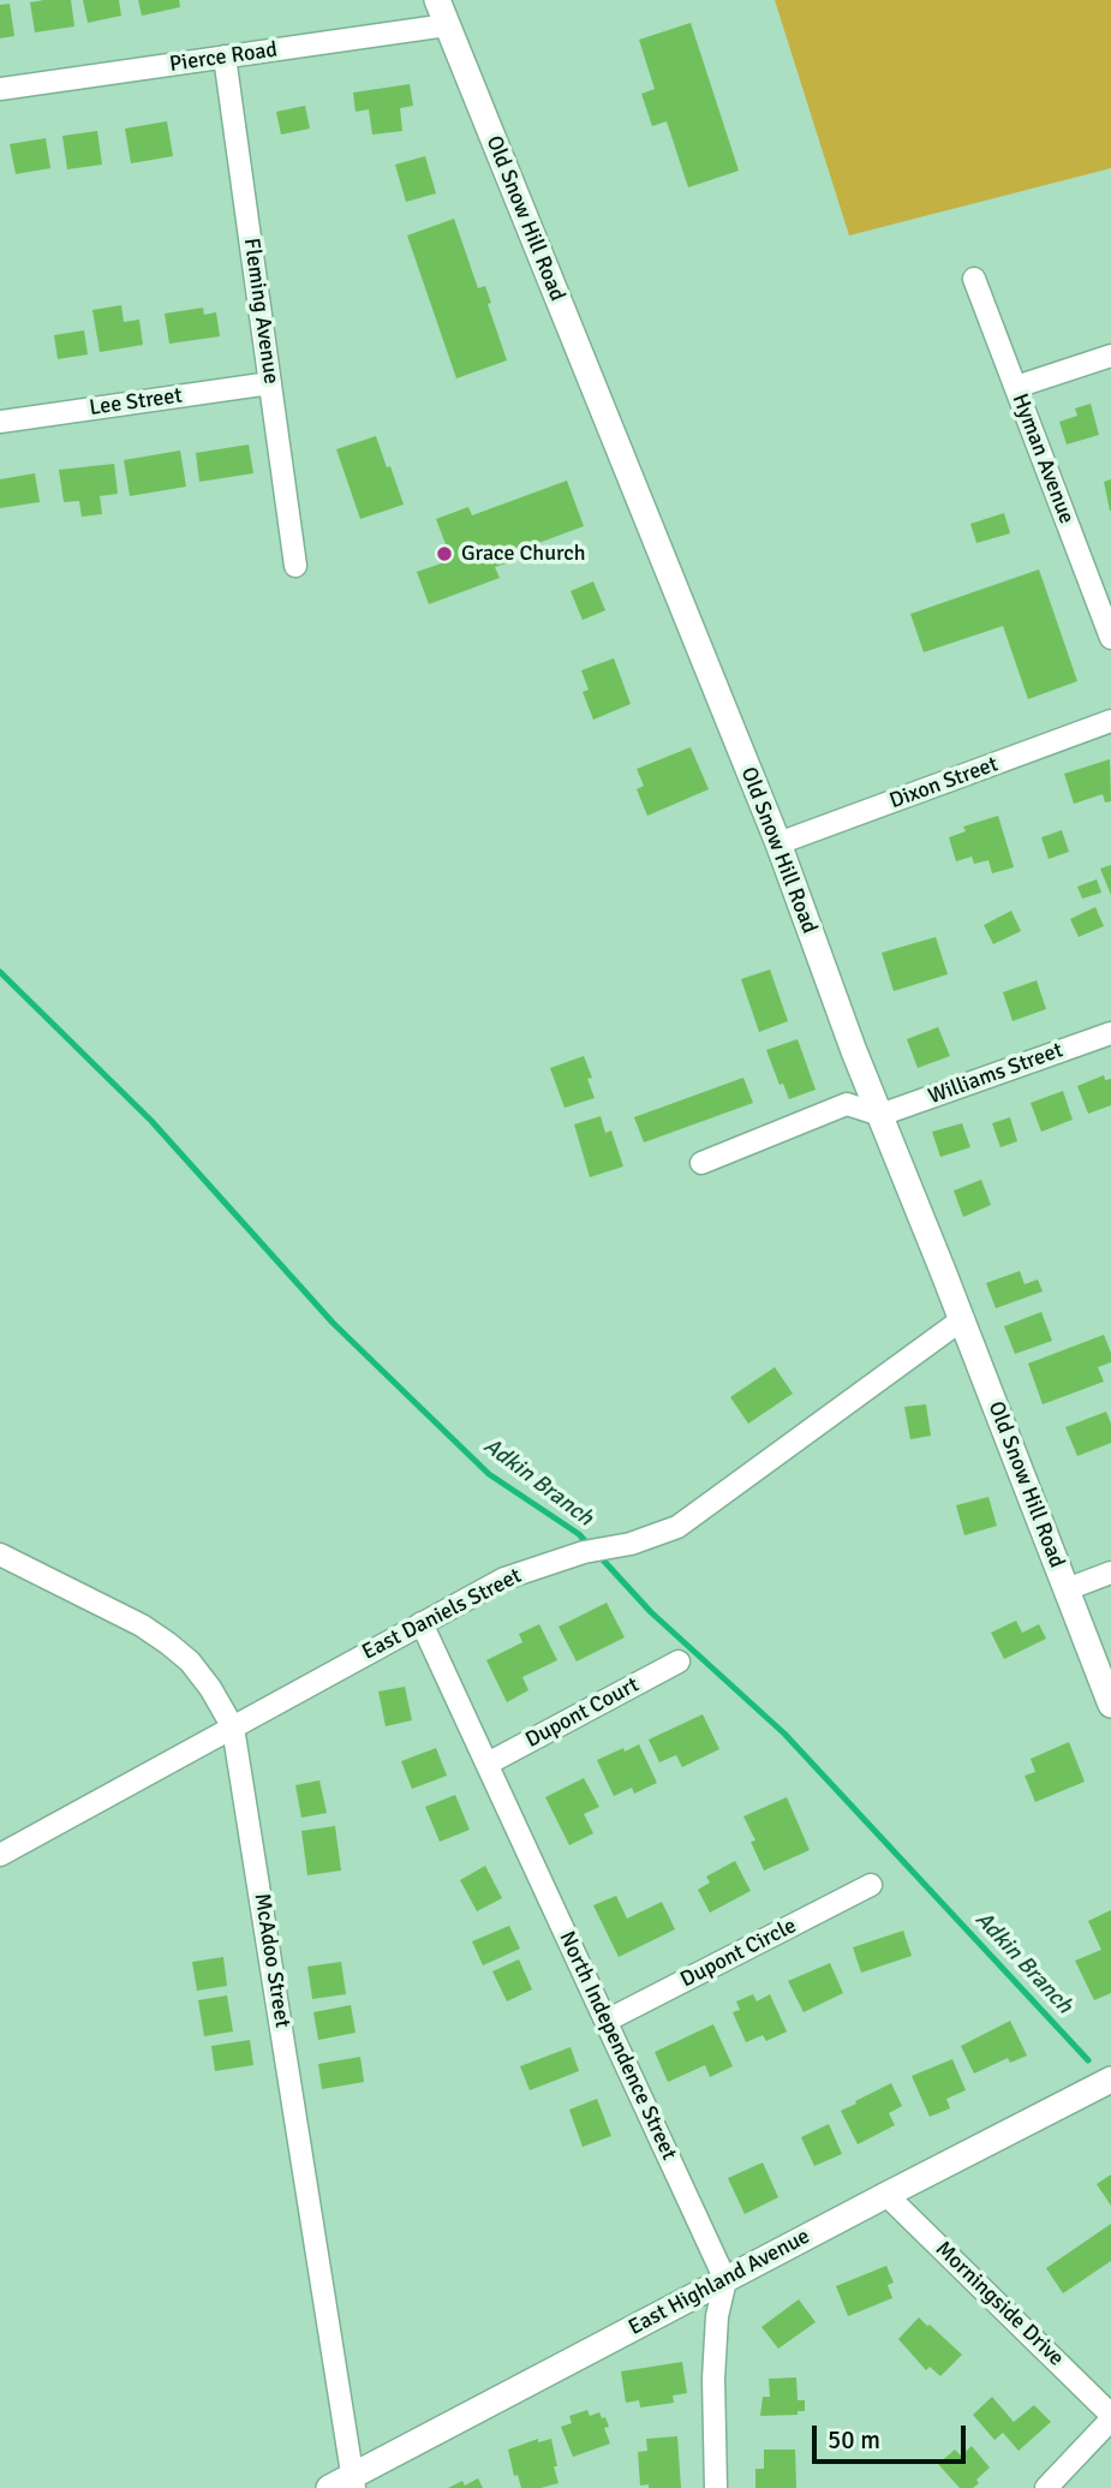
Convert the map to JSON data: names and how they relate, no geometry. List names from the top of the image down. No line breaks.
{"streets":{"street":["Pierce Road","Old Snow Hill Road","Fleming Avenue","Lee Street","Hyman Avenue","Dixon Street","Williams Street","East Daniels Street","Dupont Court","Dupont Circle","McAdoo Street","North Independence Street","East Highland Avenue","Morningside Drive"]},"crossings":[["Pierce Road","Old Snow Hill Road"],["Pierce Road","Fleming Avenue"],["Old Snow Hill Road","Dixon Street"],["Old Snow Hill Road","Williams Street"],["Old Snow Hill Road","East Daniels Street"],["Fleming Avenue","Lee Street"],["East Daniels Street","McAdoo Street"],["East Daniels Street","North Independence Street"],["Dupont Court","North Independence Street"],["Dupont Circle","North Independence Street"],["McAdoo Street","East Highland Avenue"],["North Independence Street","East Highland Avenue"],["East Highland Avenue","Morningside Drive"]],"water":["Adkin Branch"],"places":["Grace Church"],"scale_bar":"50 m"}
